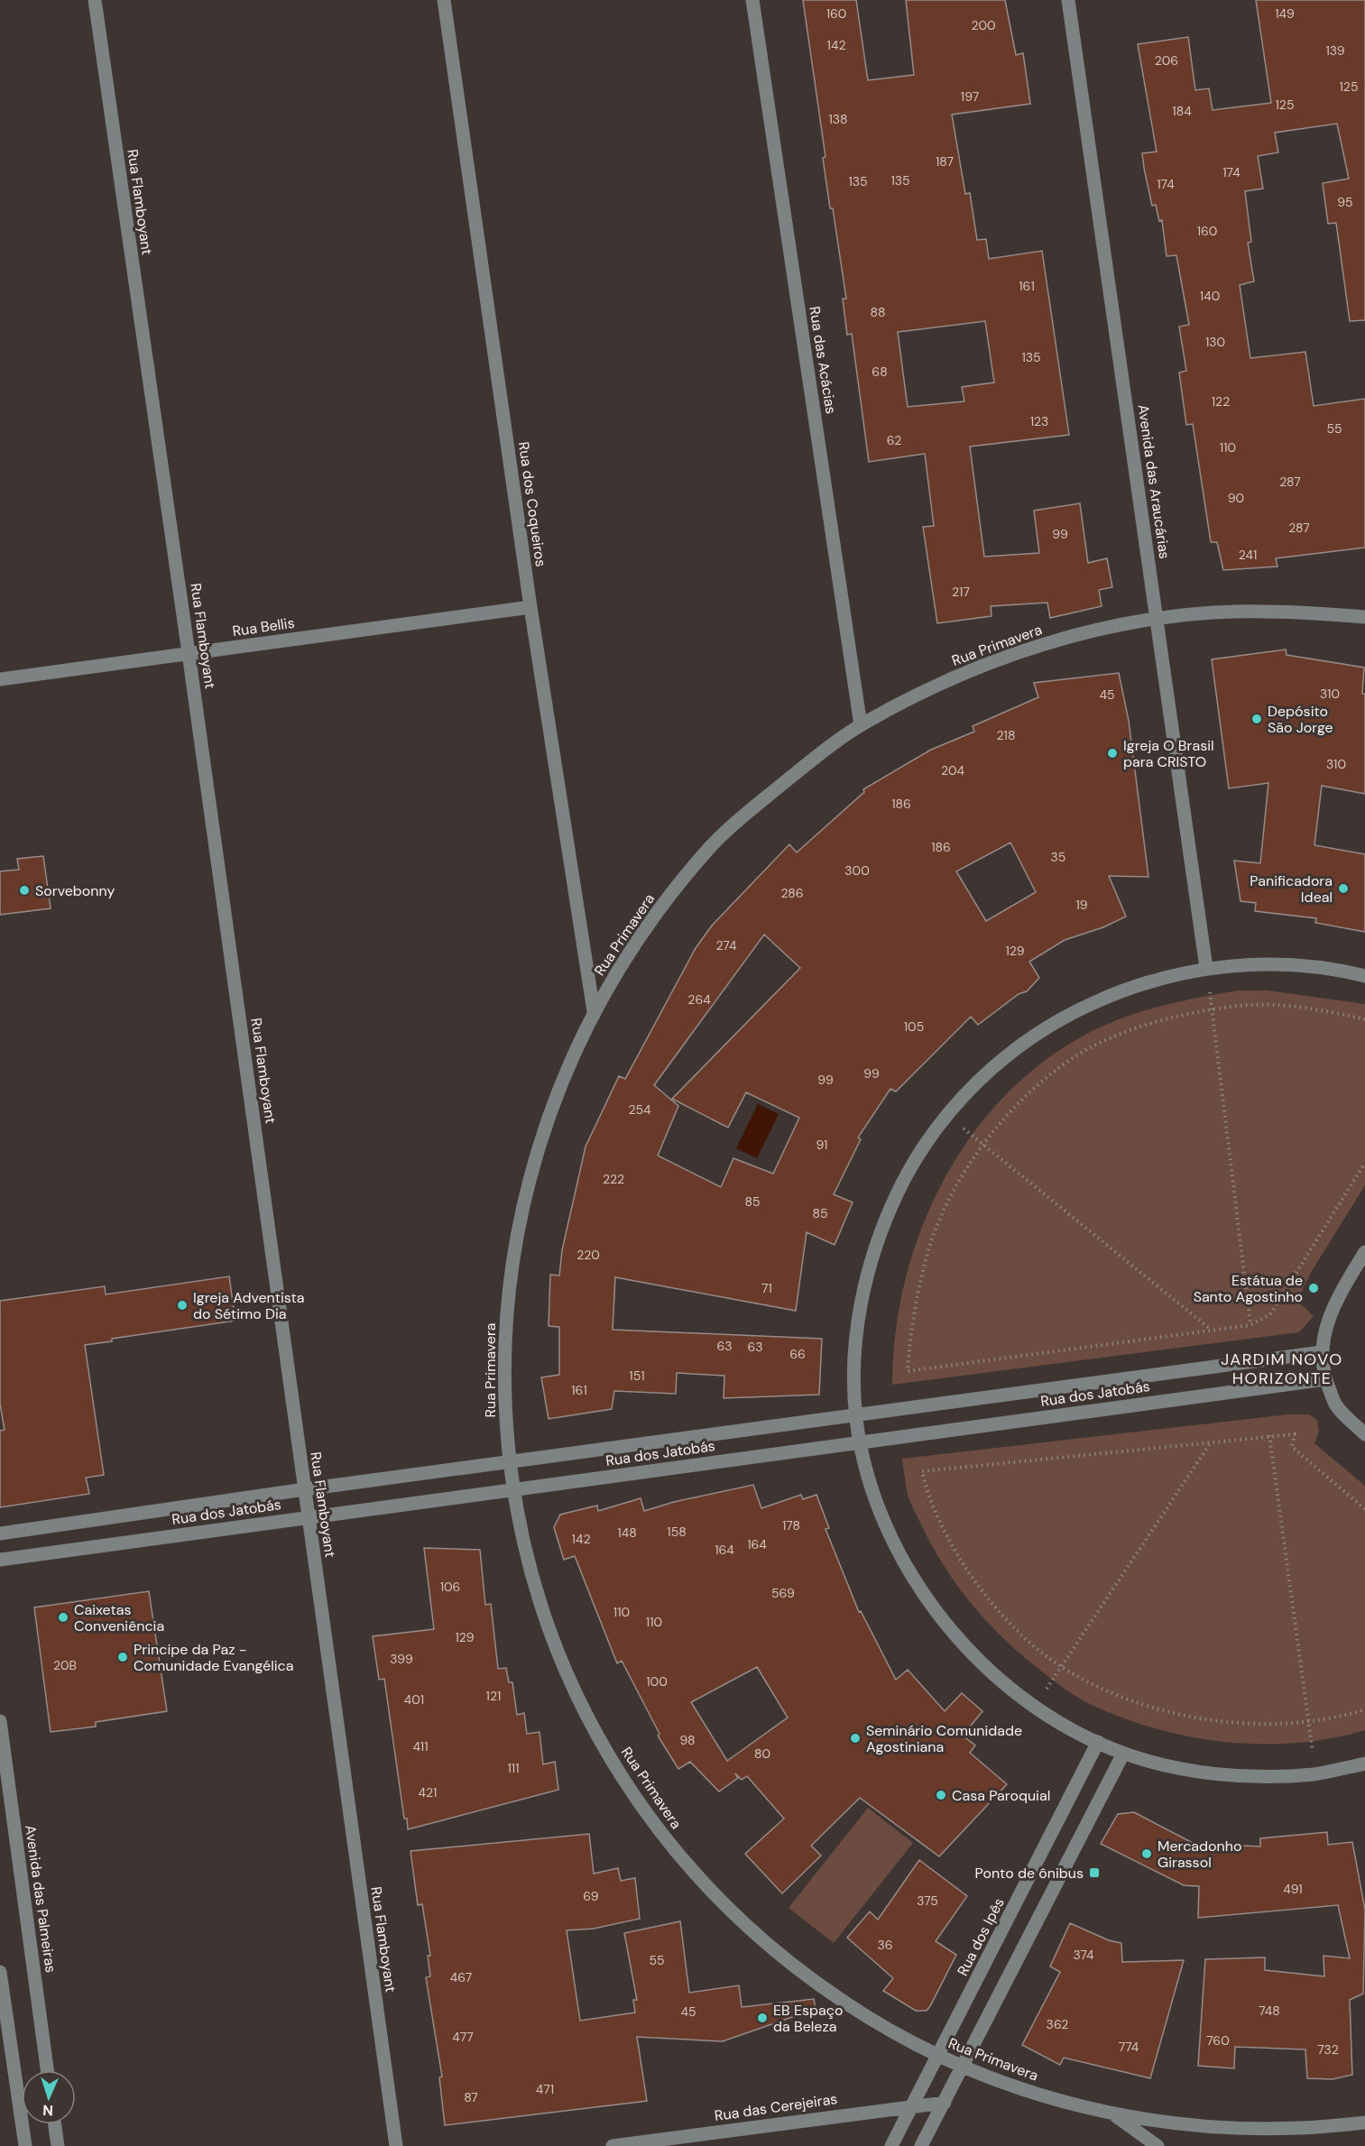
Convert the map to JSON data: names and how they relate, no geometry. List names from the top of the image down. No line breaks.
{"streets":{"street":["Rua Flamboyant","Rua das Acácias","Avenida das Araucárias","Rua dos Coqueiros","Rua Bellis","Rua Primavera","Rua dos Jatobás","Avenida das Palmeiras","Rua dos Ipês","Rua das Cerejeiras"]},"crossings":[["Rua Flamboyant","Rua Bellis"],["Rua Flamboyant","Rua dos Jatobás"],["Rua das Acácias","Rua Primavera"],["Avenida das Araucárias","Rua Primavera"],["Rua dos Coqueiros","Rua Bellis"],["Rua dos Coqueiros","Rua Primavera"],["Rua Primavera","Rua dos Jatobás"],["Rua Primavera","Rua dos Ipês"],["Rua dos Ipês","Rua das Cerejeiras"]],"districts":["JARDIM NOVO HORIZONTE"],"places":{"other":["Depósito São Jorge","Igreja O Brasil para CRISTO","Panificadora Ideal","Sorvebonny","Estátua de Santo Agostinho","Igreja Adventista do Sétimo Dia","Caixetas Conveniência","Principe da Paz - Comunidade Evangélica","Seminário Comunidade Agostiniana","Casa Paroquial","Mercadonho Girassol","EB Espaço da Beleza"],"transit":["Ponto de ônibus"]},"house_numbers":["160","149","200","142","139","206","125","197","125","184","138","187","174","135","135","174","95","160","161","140","88","130","135","68","122","123","55","62","110","287","90","287","99","241","217","310","45","218","310","204","186","186","35","300","286","19","274","129","264","105","99","99","254","91","222","85","85","220","71","63","63","66","151","161","178","158","148","142","164","164","106","569","110","110","129","399","20B","100","121","401","98","411","80","111","421","491","69","375","36","374","55","467","748","45","362","477","760","774","732","471","87"],"north":"bottom"}
